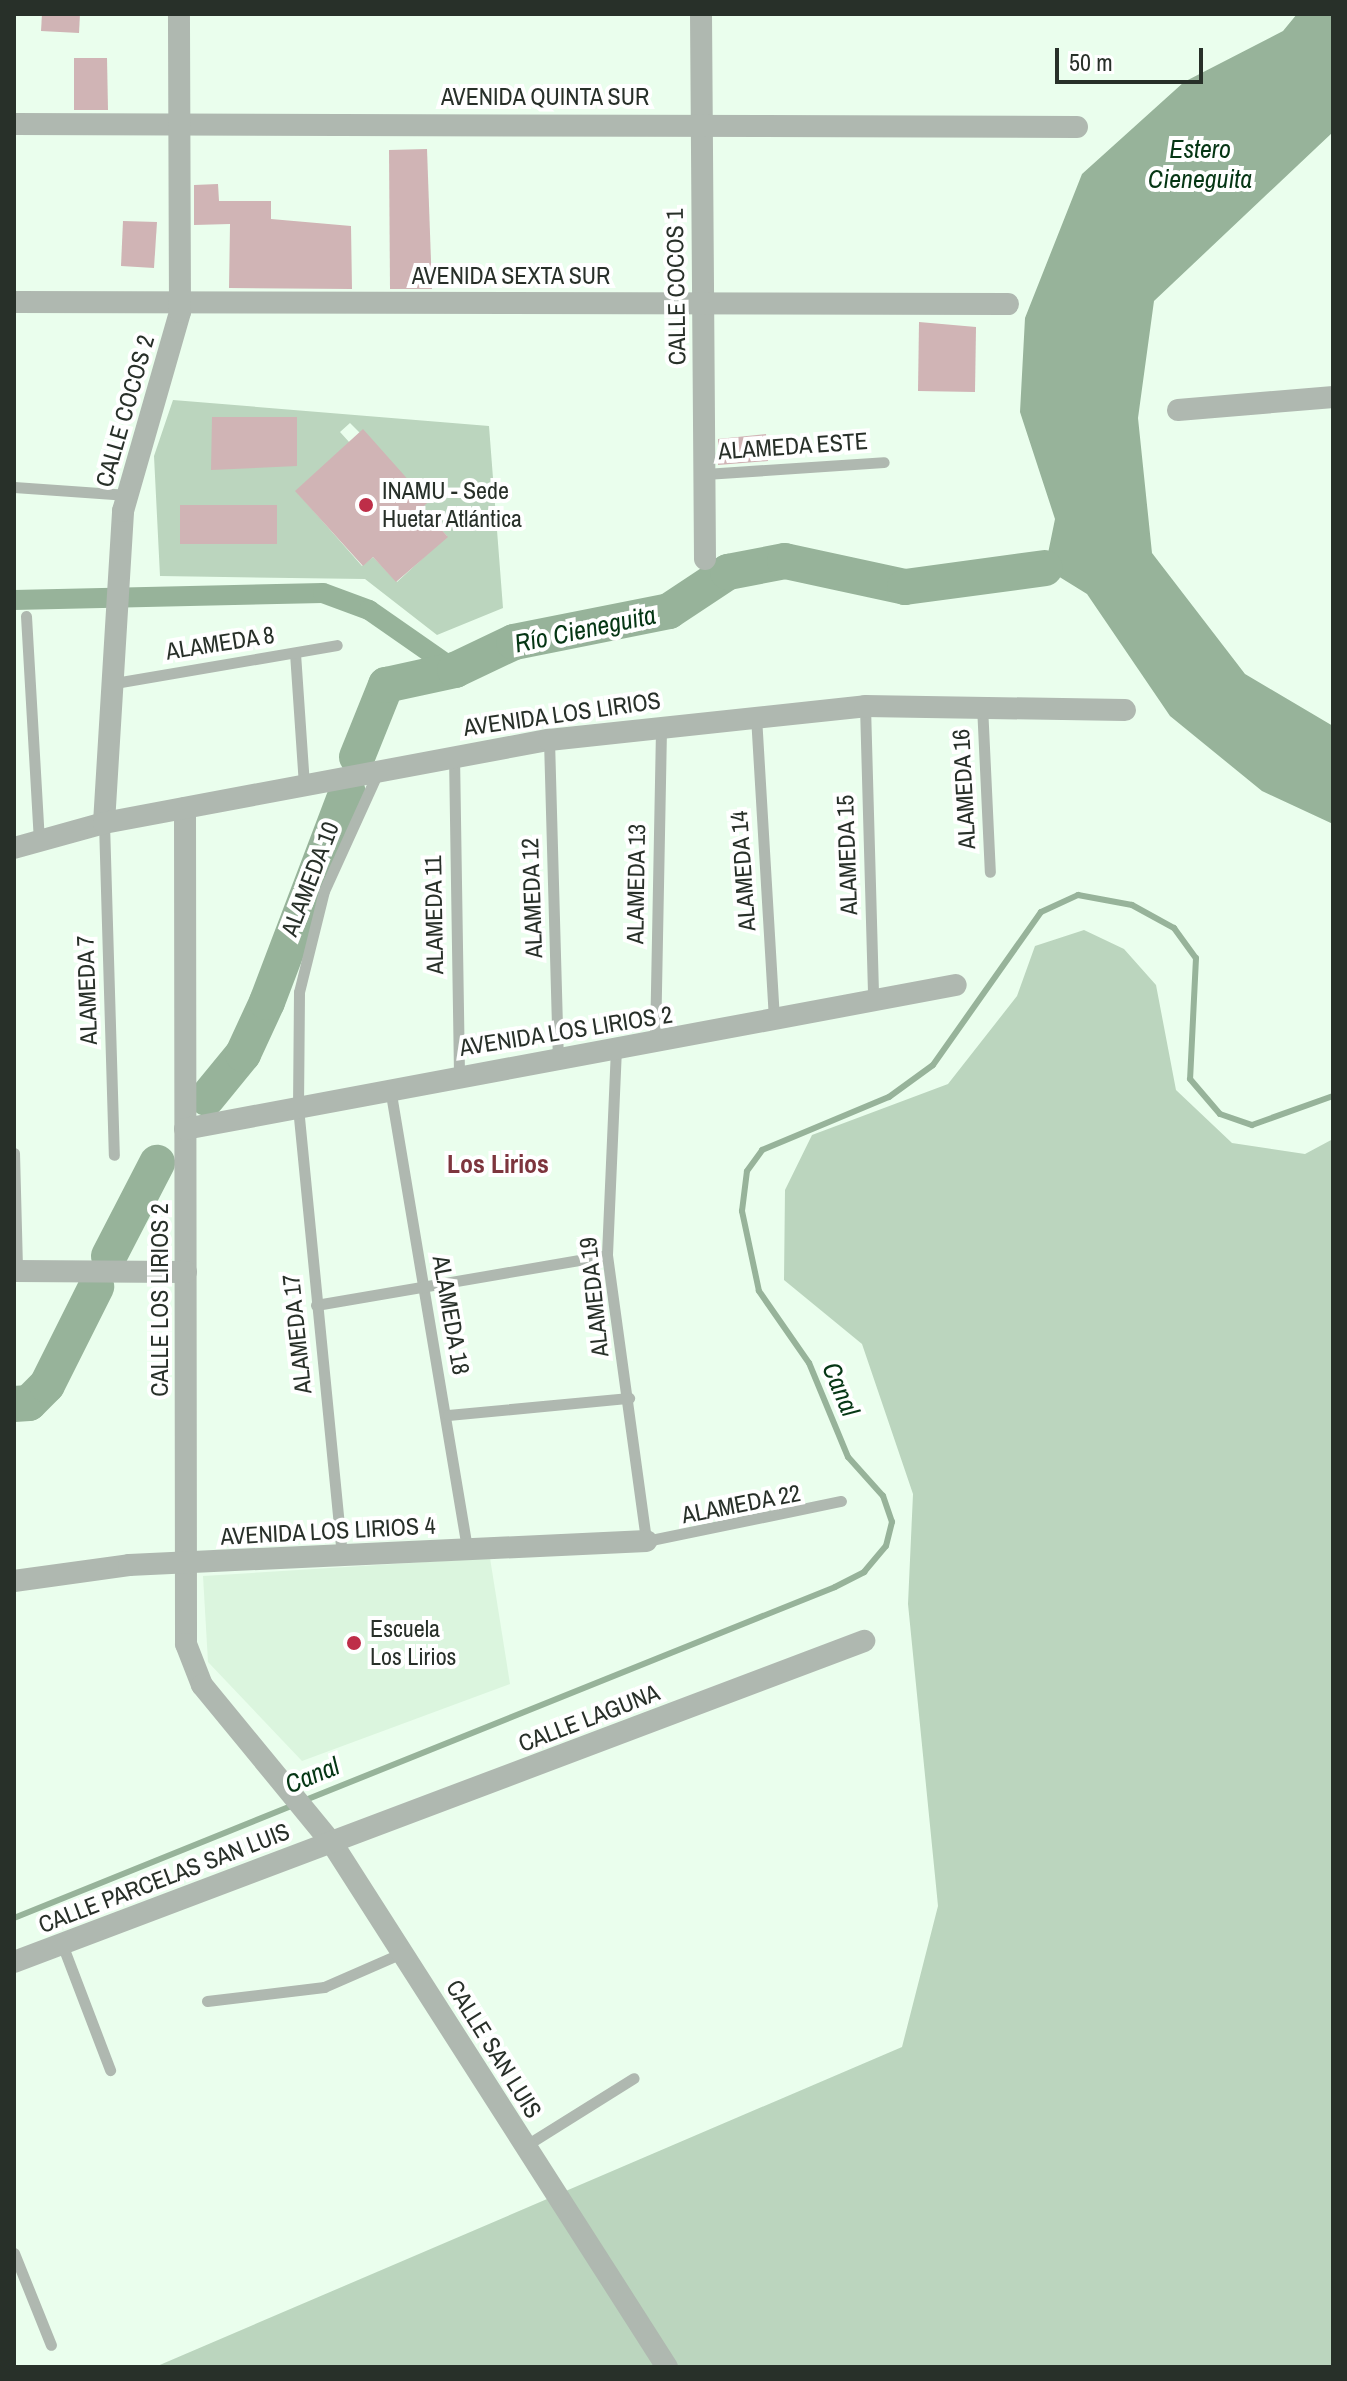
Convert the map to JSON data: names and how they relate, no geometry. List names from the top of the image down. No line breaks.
{"streets":{"street":["AVENIDA QUINTA SUR","AVENIDA SEXTA SUR","CALLE COCOS 1","CALLE COCOS 2","AVENIDA LOS LIRIOS","AVENIDA LOS LIRIOS 2","CALLE LOS LIRIOS 2","AVENIDA LOS LIRIOS 4","CALLE LAGUNA","CALLE PARCELAS SAN LUIS","CALLE SAN LUIS"],"lane":["ALAMEDA ESTE","ALAMEDA 8","ALAMEDA 16","ALAMEDA 15","ALAMEDA 14","ALAMEDA 10","ALAMEDA 13","ALAMEDA 12","ALAMEDA 11","ALAMEDA 7","ALAMEDA 19","ALAMEDA 18","ALAMEDA 17","ALAMEDA 22"]},"crossings":[["AVENIDA QUINTA SUR","CALLE COCOS 1"],["AVENIDA QUINTA SUR","CALLE COCOS 2"],["AVENIDA SEXTA SUR","CALLE COCOS 1"],["AVENIDA SEXTA SUR","CALLE COCOS 2"],["CALLE COCOS 1","ALAMEDA ESTE"],["CALLE COCOS 2","ALAMEDA 8"],["CALLE COCOS 2","AVENIDA LOS LIRIOS"],["CALLE COCOS 2","ALAMEDA 7"],["AVENIDA LOS LIRIOS","ALAMEDA 16"],["AVENIDA LOS LIRIOS","ALAMEDA 15"],["AVENIDA LOS LIRIOS","ALAMEDA 14"],["AVENIDA LOS LIRIOS","ALAMEDA 10"],["AVENIDA LOS LIRIOS","ALAMEDA 13"],["AVENIDA LOS LIRIOS","ALAMEDA 12"],["AVENIDA LOS LIRIOS","ALAMEDA 11"],["AVENIDA LOS LIRIOS","ALAMEDA 7"],["AVENIDA LOS LIRIOS","CALLE LOS LIRIOS 2"],["ALAMEDA 15","AVENIDA LOS LIRIOS 2"],["ALAMEDA 14","AVENIDA LOS LIRIOS 2"],["ALAMEDA 10","AVENIDA LOS LIRIOS 2"],["ALAMEDA 10","ALAMEDA 17"],["ALAMEDA 13","AVENIDA LOS LIRIOS 2"],["ALAMEDA 12","AVENIDA LOS LIRIOS 2"],["ALAMEDA 11","AVENIDA LOS LIRIOS 2"],["AVENIDA LOS LIRIOS 2","ALAMEDA 19"],["AVENIDA LOS LIRIOS 2","CALLE LOS LIRIOS 2"],["AVENIDA LOS LIRIOS 2","ALAMEDA 18"],["AVENIDA LOS LIRIOS 2","ALAMEDA 17"],["ALAMEDA 19","ALAMEDA 22"],["ALAMEDA 19","AVENIDA LOS LIRIOS 4"],["CALLE LOS LIRIOS 2","AVENIDA LOS LIRIOS 4"],["CALLE LOS LIRIOS 2","CALLE SAN LUIS"],["ALAMEDA 18","AVENIDA LOS LIRIOS 4"],["ALAMEDA 17","AVENIDA LOS LIRIOS 4"],["ALAMEDA 22","AVENIDA LOS LIRIOS 4"],["CALLE LAGUNA","CALLE PARCELAS SAN LUIS"],["CALLE LAGUNA","CALLE SAN LUIS"],["CALLE PARCELAS SAN LUIS","CALLE SAN LUIS"]],"districts":["Los Lirios"],"water":["Estero Cieneguita","Río Cieneguita","Canal"],"places":["INAMU - Sede Huetar Atlántica","Escuela Los Lirios"],"scale_bar":"50 m"}
